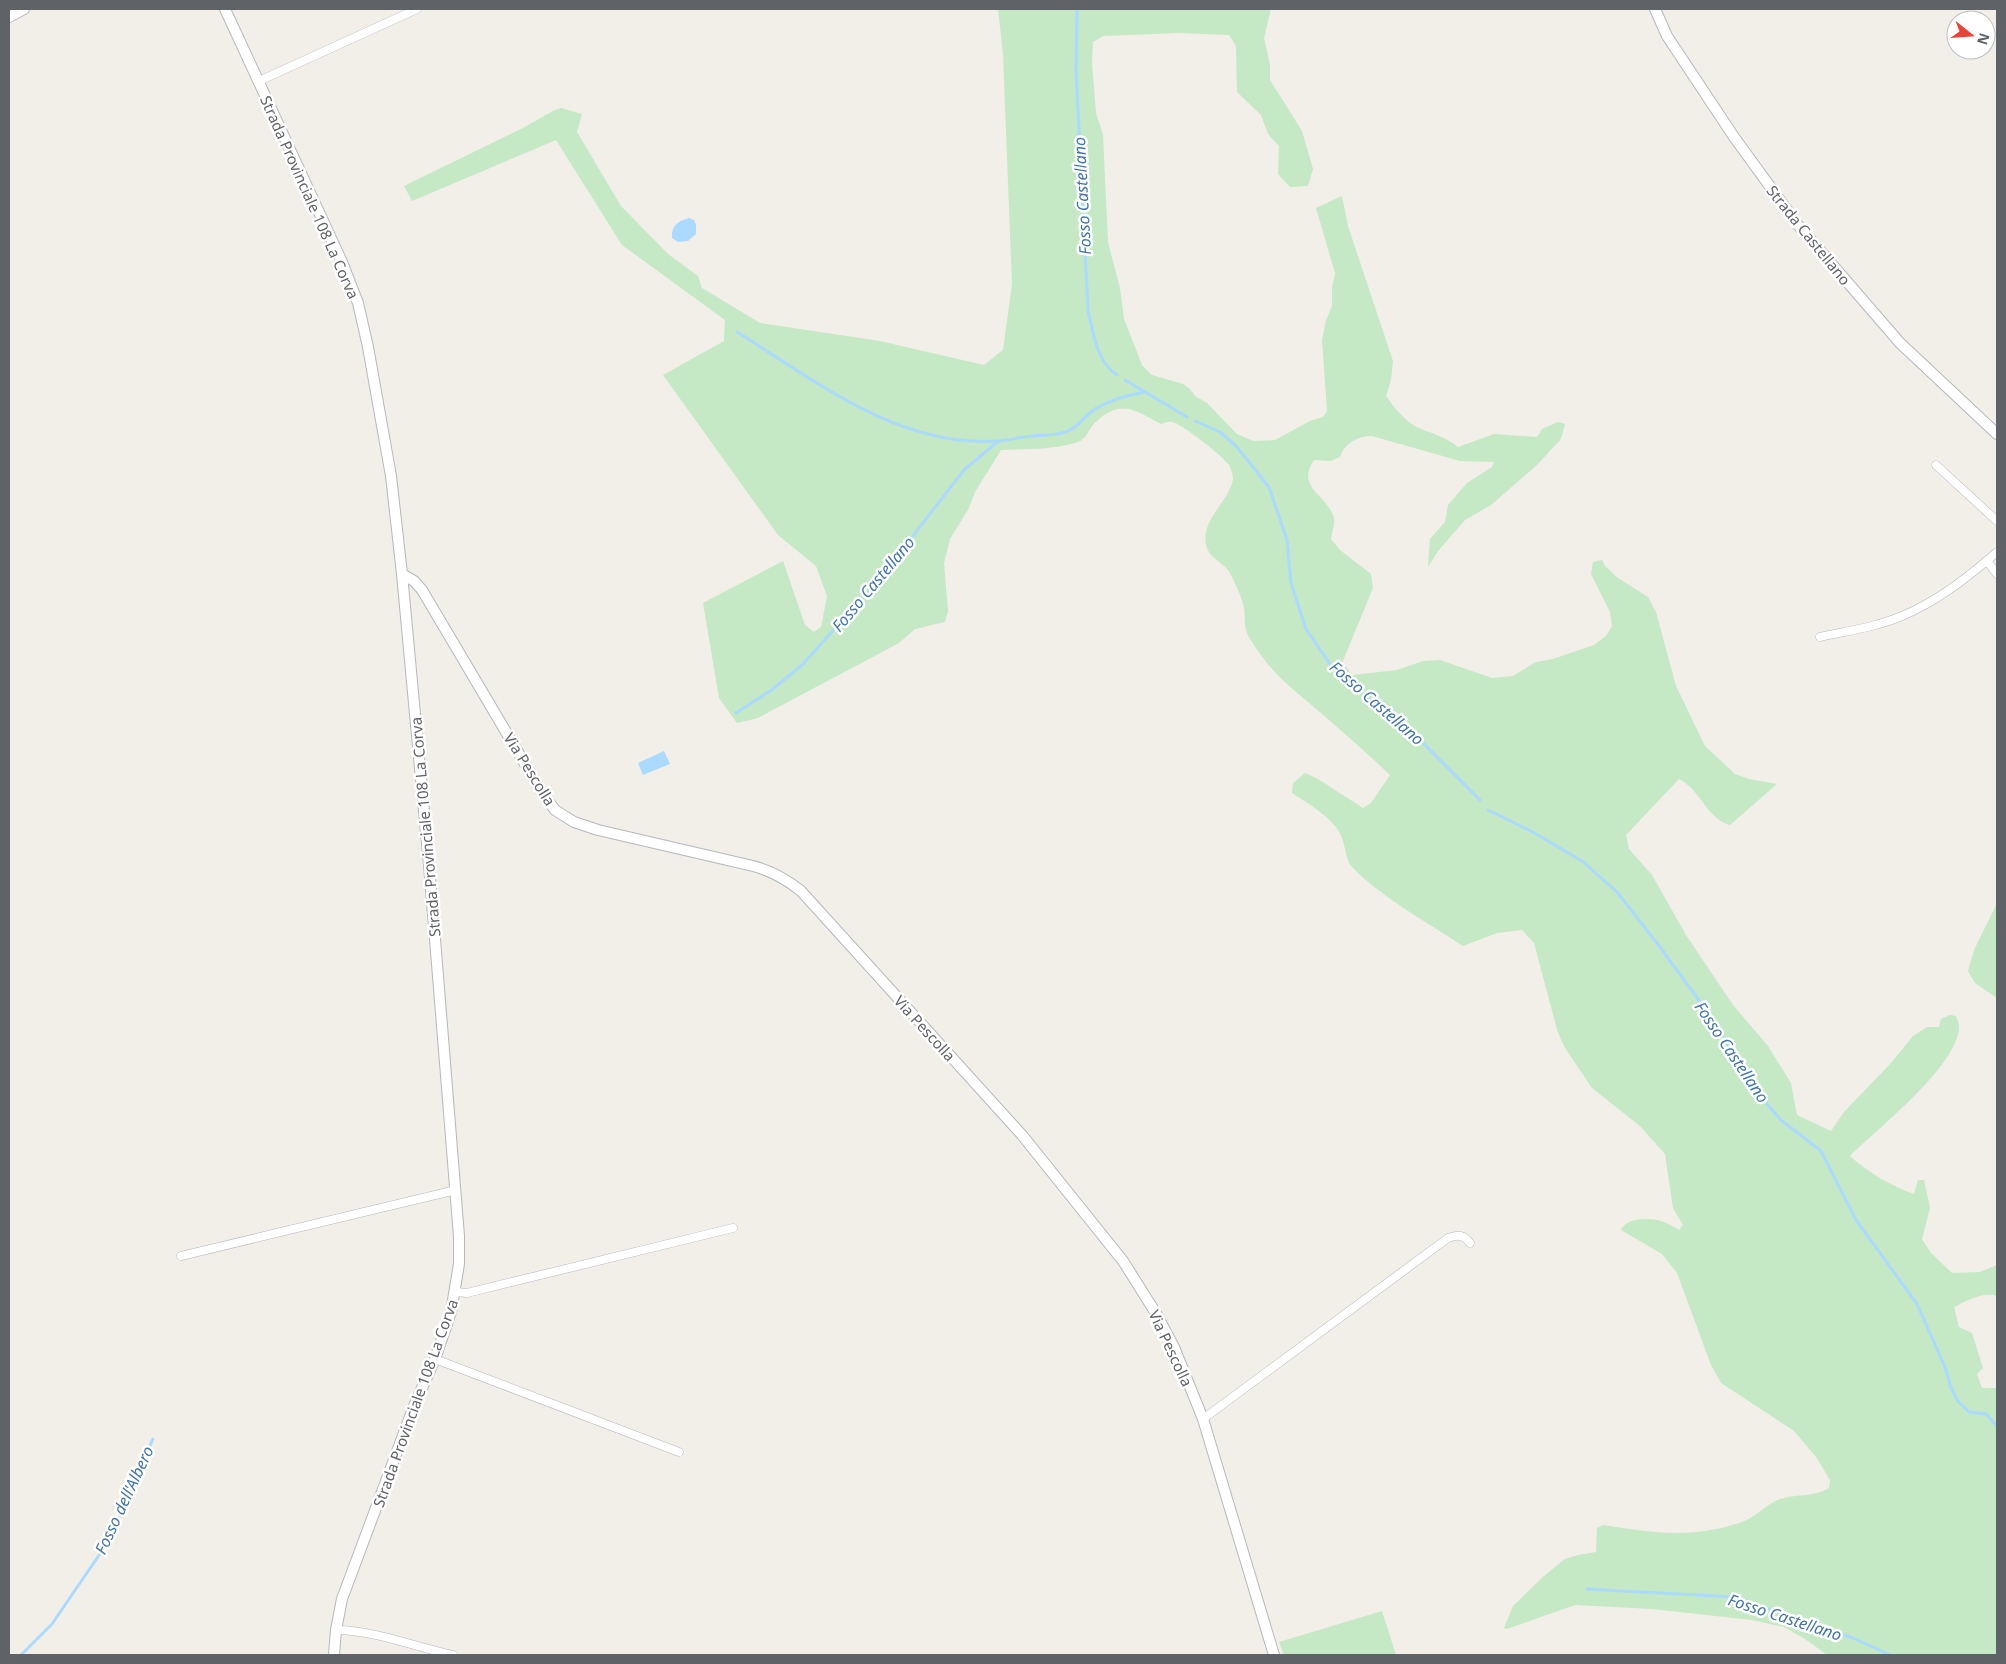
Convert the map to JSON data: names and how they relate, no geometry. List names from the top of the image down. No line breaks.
{"streets":{"street":["Strada Provinciale 108 La Corva","Strada Castellano","Via Pescolla"]},"crossings":[["Strada Provinciale 108 La Corva","Via Pescolla"]],"water":["Fosso Castellano","Fosso dell'Albero"],"north":"right"}
